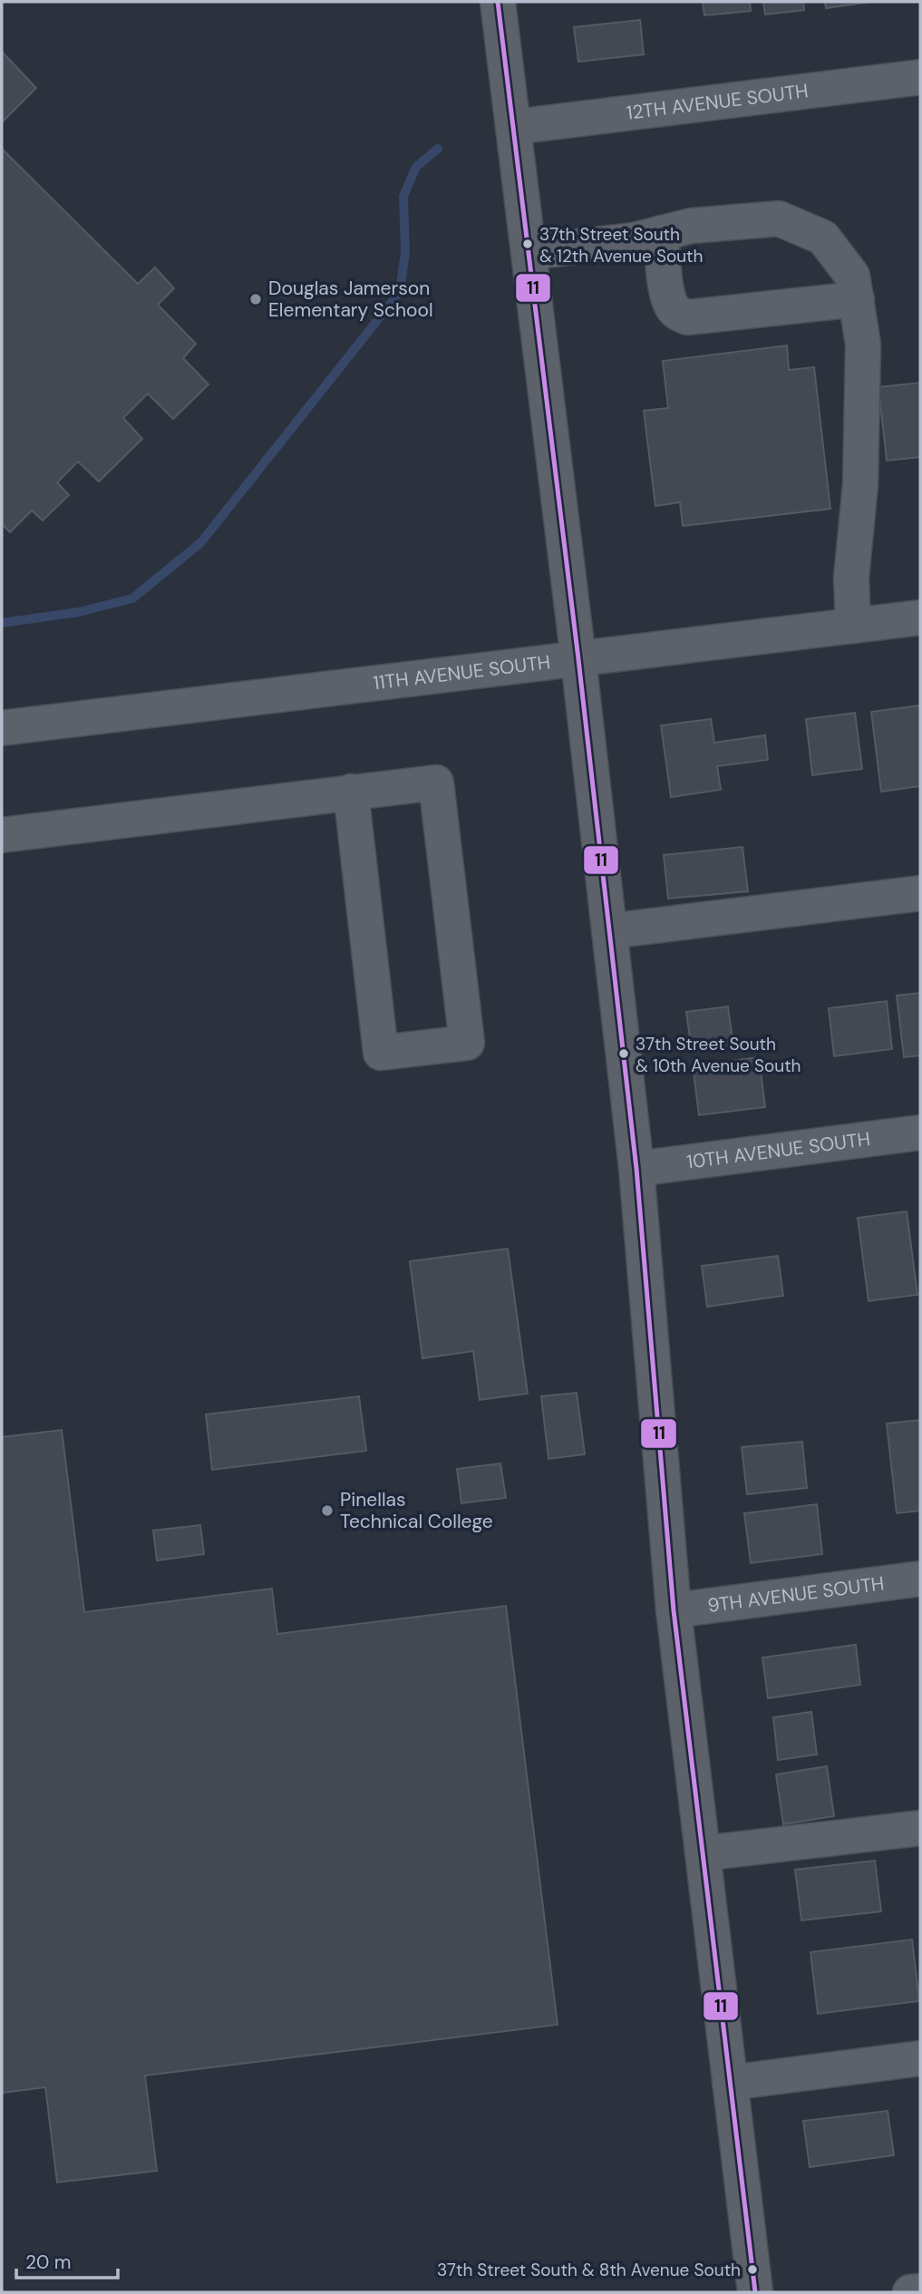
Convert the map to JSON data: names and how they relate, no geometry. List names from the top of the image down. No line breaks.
{"streets":{"street":["12TH AVENUE SOUTH","11TH AVENUE SOUTH","10TH AVENUE SOUTH","9TH AVENUE SOUTH"]},"places":["37th Street South & 12th Avenue South","Douglas Jamerson Elementary School","37th Street South & 10th Avenue South","Pinellas Technical College","37th Street South & 8th Avenue South"],"lines":["transit line 11"],"scale_bar":"20 m"}
